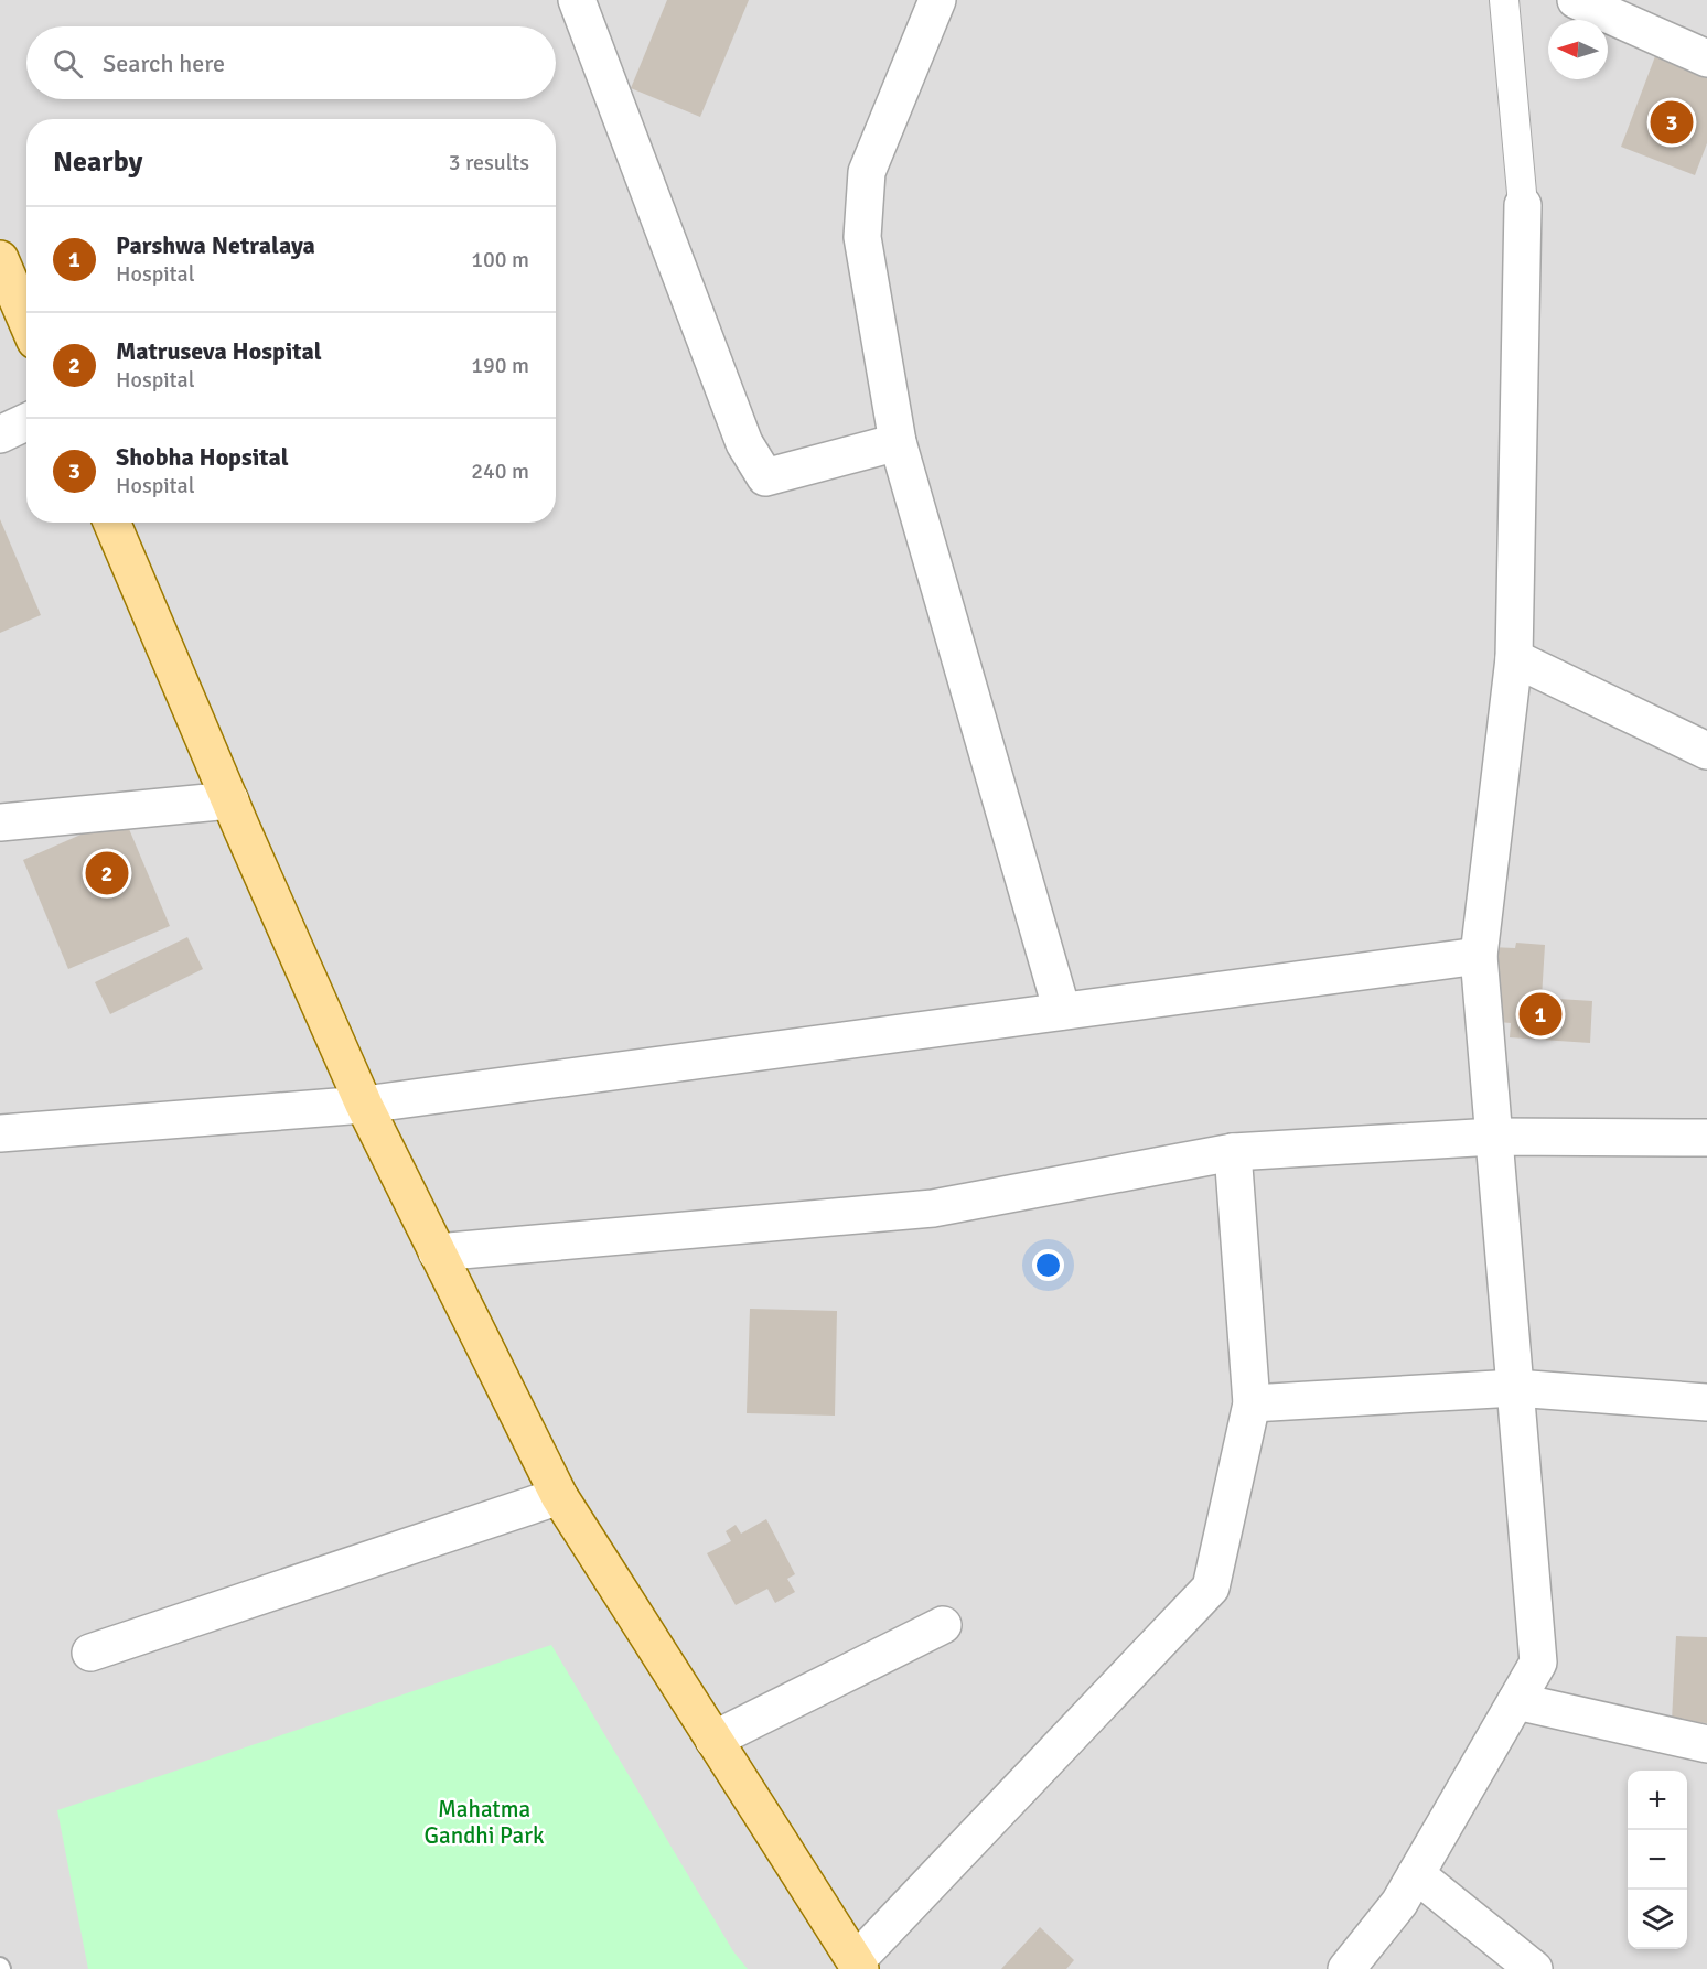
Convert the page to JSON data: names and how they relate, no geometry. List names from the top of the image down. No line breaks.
{"parks":["Mahatma Gandhi Park"],"north":"left","page":{"search":"Search here","pins":["3","2","1"],"heading":["Nearby","3 results"],"list":[{"mark":"1","name":"Parshwa Netralaya","note":"Hospital","value":"100 m"},{"mark":"2","name":"Matruseva Hospital","note":"Hospital","value":"190 m"},{"mark":"3","name":"Shobha Hopsital","note":"Hospital","value":"240 m"}],"map_buttons":["+","−"]}}
